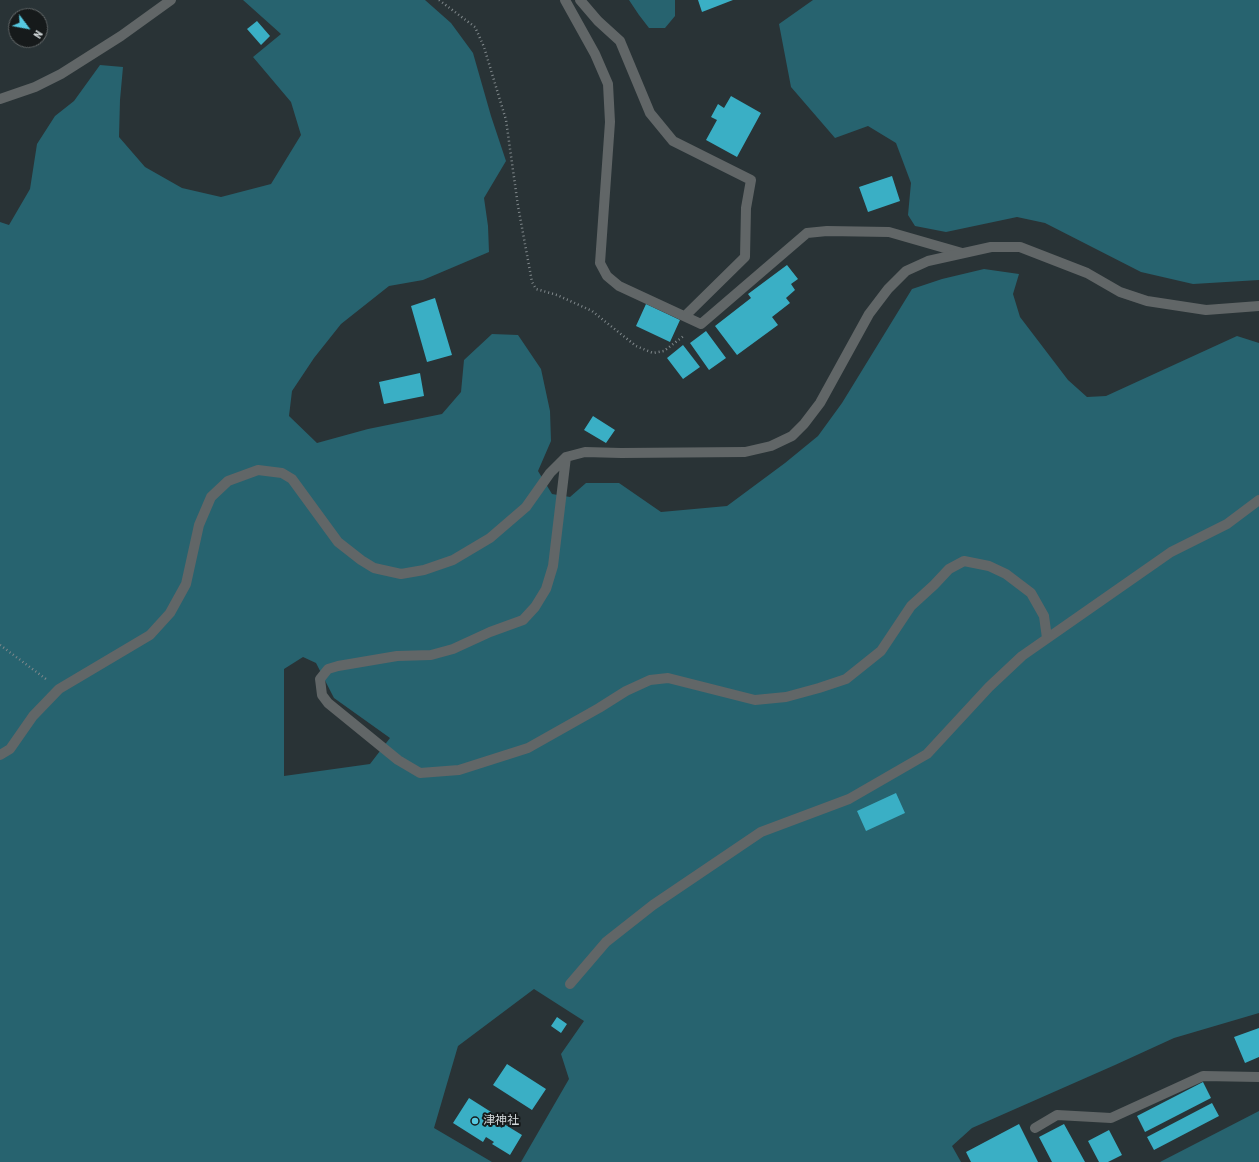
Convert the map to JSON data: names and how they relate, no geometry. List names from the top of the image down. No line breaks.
{"places":["津神社"],"north":"bottom right"}
